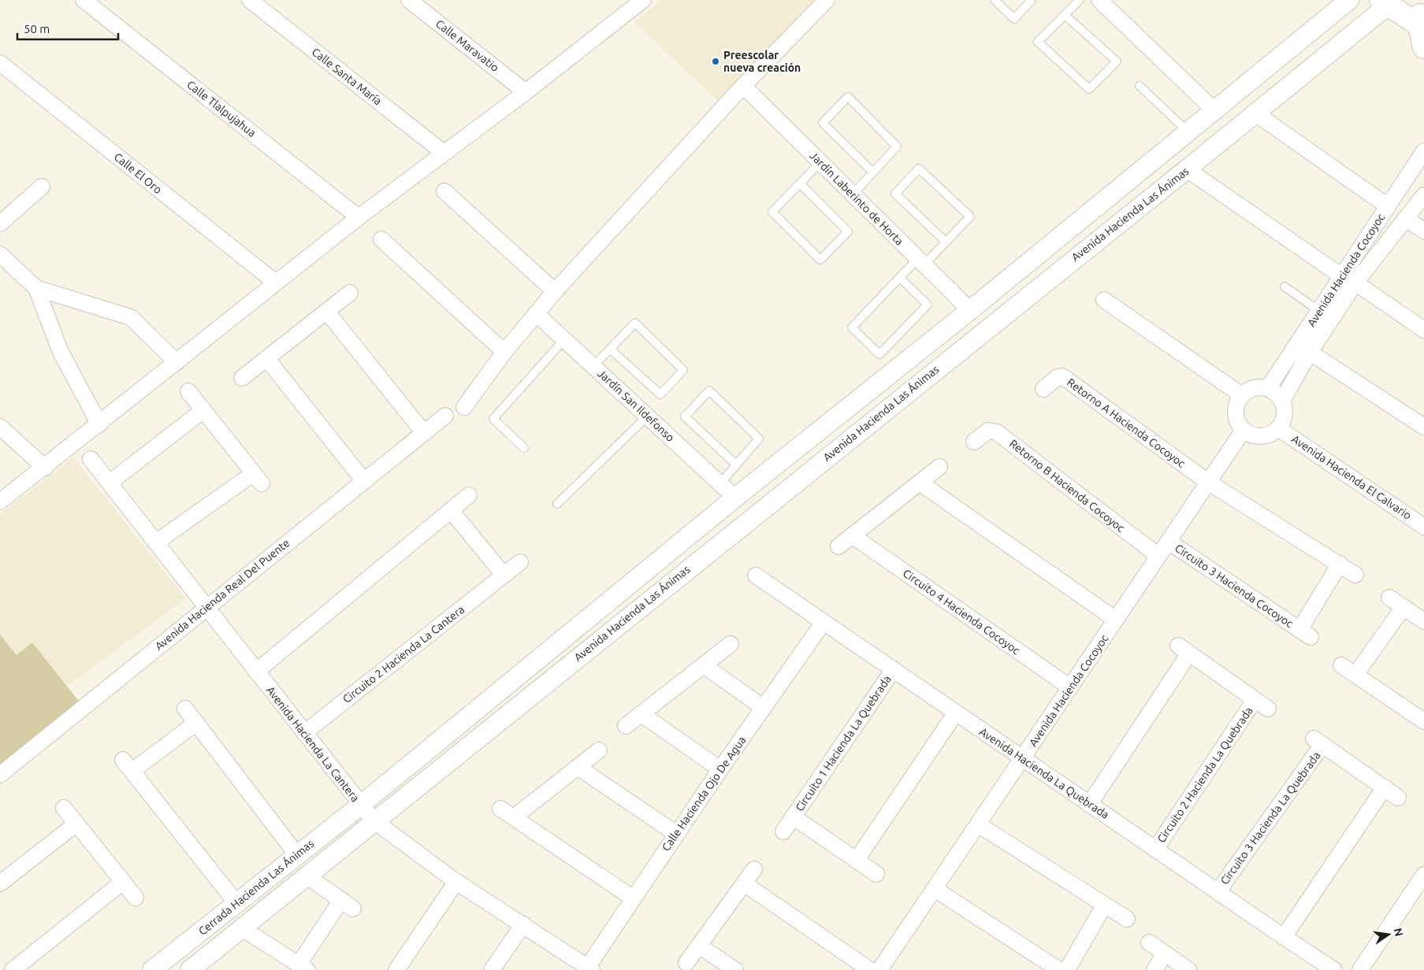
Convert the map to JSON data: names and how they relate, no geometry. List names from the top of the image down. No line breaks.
{"streets":{"street":["Calle Maravatio","Calle Santa María","Calle Tlalpujahua","Calle El Oro","Jardín Laberinto de Horta","Avenida Hacienda Las Ánimas","Avenida Hacienda Cocoyoc","Jardín San Ildefonso","Retorno A Hacienda Cocoyoc","Avenida Hacienda El Calvario","Retorno B Hacienda Cocoyoc","Circuito 3 Hacienda Cocoyoc","Avenida Hacienda Real Del Puente","Circuito 4 Hacienda Cocoyoc","Circuito 2 Hacienda La Cantera","Circuito 1 Hacienda La Quebrada","Avenida Hacienda La Cantera","Avenida Hacienda La Quebrada","Circuito 2 Hacienda La Quebrada","Calle Hacienda Ojo De Agua","Circuito 3 Hacienda La Quebrada","Cerrada Hacienda Las Ánimas"]},"crossings":[["Avenida Hacienda Las Ánimas","Avenida Hacienda La Cantera"],["Avenida Hacienda Las Ánimas","Cerrada Hacienda Las Ánimas"],["Avenida Hacienda Cocoyoc","Retorno A Hacienda Cocoyoc"],["Avenida Hacienda Cocoyoc","Avenida Hacienda El Calvario"],["Avenida Hacienda Cocoyoc","Retorno B Hacienda Cocoyoc"],["Avenida Hacienda Cocoyoc","Circuito 3 Hacienda Cocoyoc"],["Avenida Hacienda Cocoyoc","Circuito 4 Hacienda Cocoyoc"],["Avenida Hacienda Cocoyoc","Avenida Hacienda La Quebrada"],["Avenida Hacienda Real Del Puente","Avenida Hacienda La Cantera"],["Circuito 2 Hacienda La Cantera","Avenida Hacienda La Cantera"],["Circuito 1 Hacienda La Quebrada","Avenida Hacienda La Quebrada"],["Avenida Hacienda La Cantera","Calle Hacienda Ojo De Agua"],["Avenida Hacienda La Cantera","Cerrada Hacienda Las Ánimas"],["Avenida Hacienda La Quebrada","Circuito 2 Hacienda La Quebrada"],["Avenida Hacienda La Quebrada","Calle Hacienda Ojo De Agua"],["Avenida Hacienda La Quebrada","Circuito 3 Hacienda La Quebrada"]],"places":["Preescolar nueva creación"],"scale_bar":"50 m","north":"right"}
